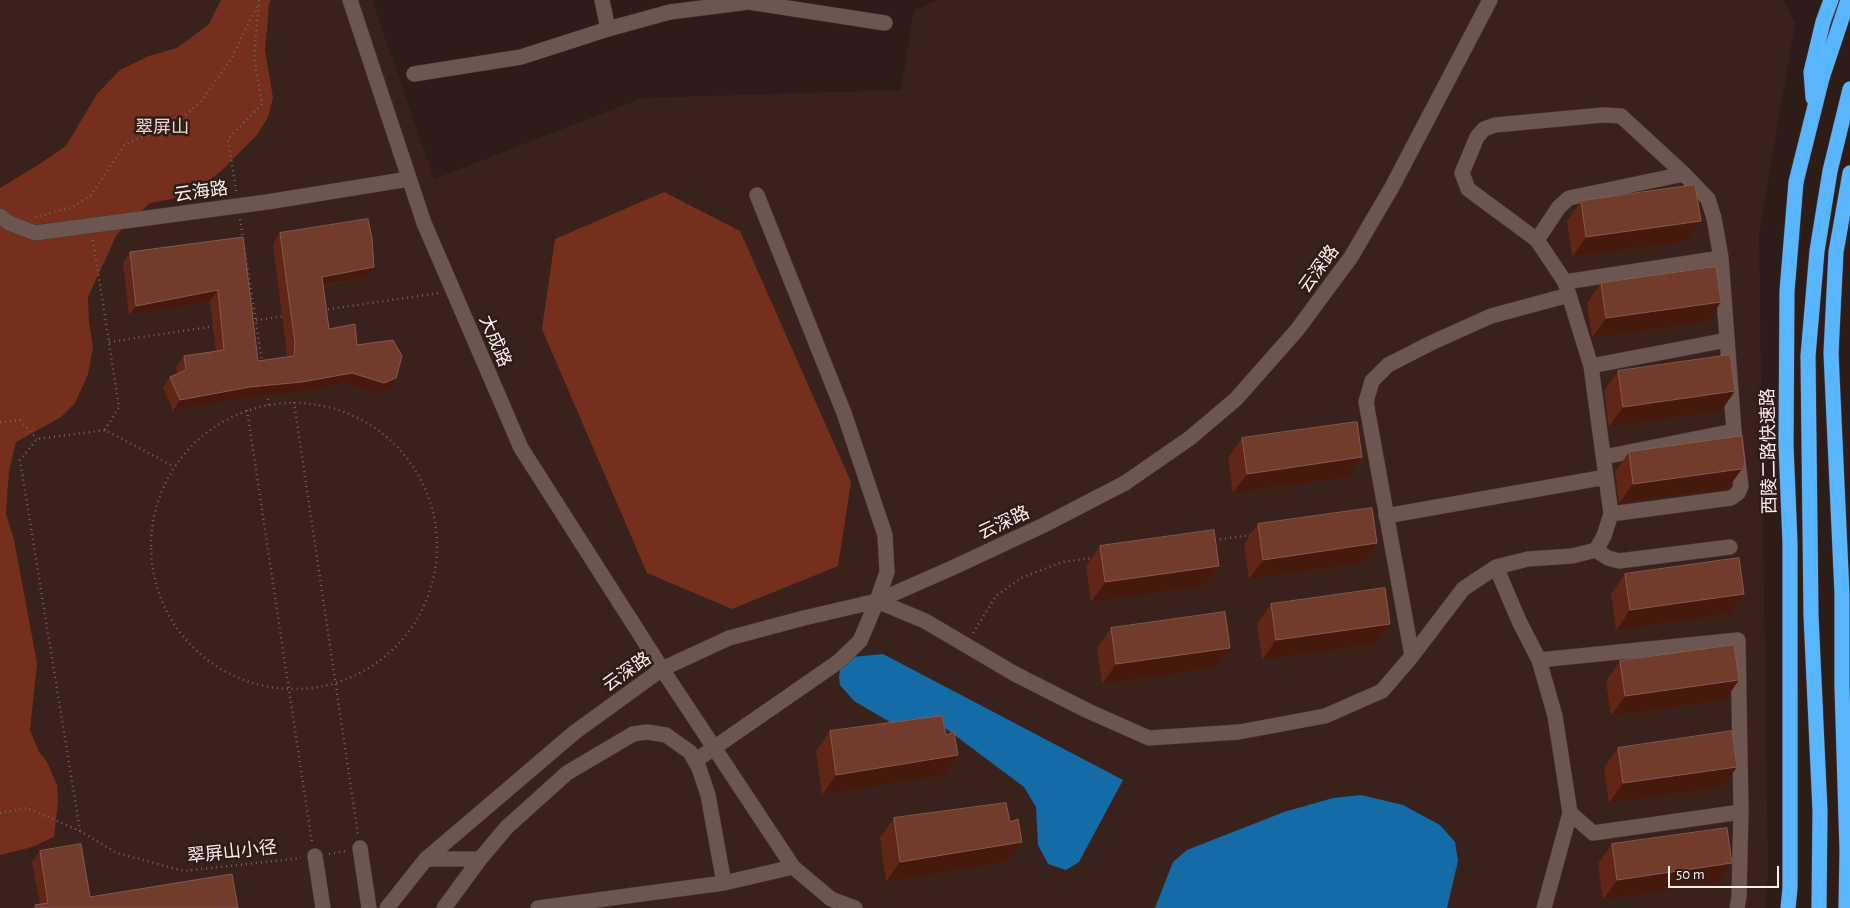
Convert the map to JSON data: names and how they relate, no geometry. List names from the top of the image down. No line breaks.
{"streets":{"highway":["西陵二路快速路"],"street":["云海路","云深路","大成路"],"path":["翠屏山小径"]},"crossings":[["云海路","大成路"],["云深路","大成路"]],"parks":["翠屏山"],"scale_bar":"50 m"}
